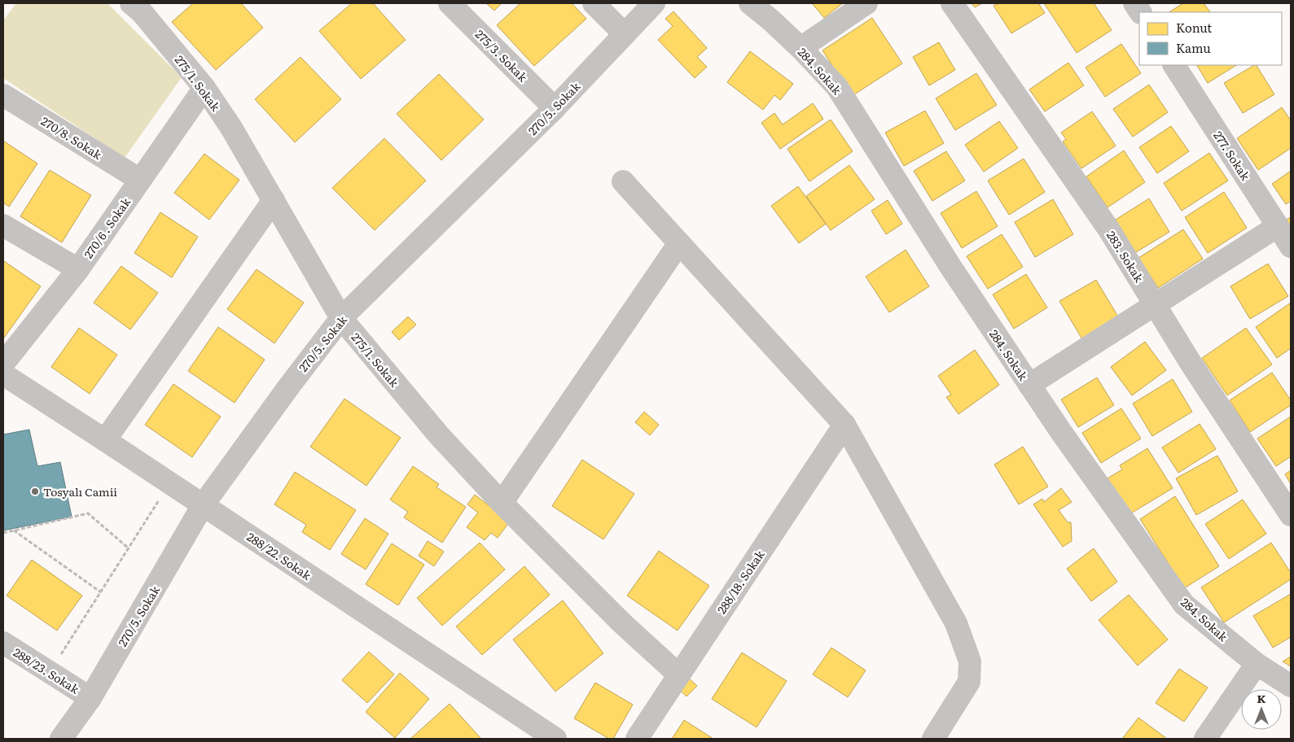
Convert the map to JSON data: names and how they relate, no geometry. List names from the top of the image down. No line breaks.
{"streets":{"street":["275/3. Sokak","284. Sokak","275/1. Sokak","270/5. Sokak","270/8. Sokak","277. Sokak","270/6 . Sokak","283. Sokak","288/22. Sokak","288/18. Sokak","288/23. Sokak"]},"crossings":[["275/3. Sokak","270/5. Sokak"],["275/1. Sokak","270/5. Sokak"],["275/1. Sokak","270/6 . Sokak"],["275/1. Sokak","288/18. Sokak"],["270/5. Sokak","288/22. Sokak"],["270/5. Sokak","288/23. Sokak"],["270/8. Sokak","270/6 . Sokak"]],"places":["Tosyalı Camii"],"legend":["Konut","Kamu"],"north":"top"}
